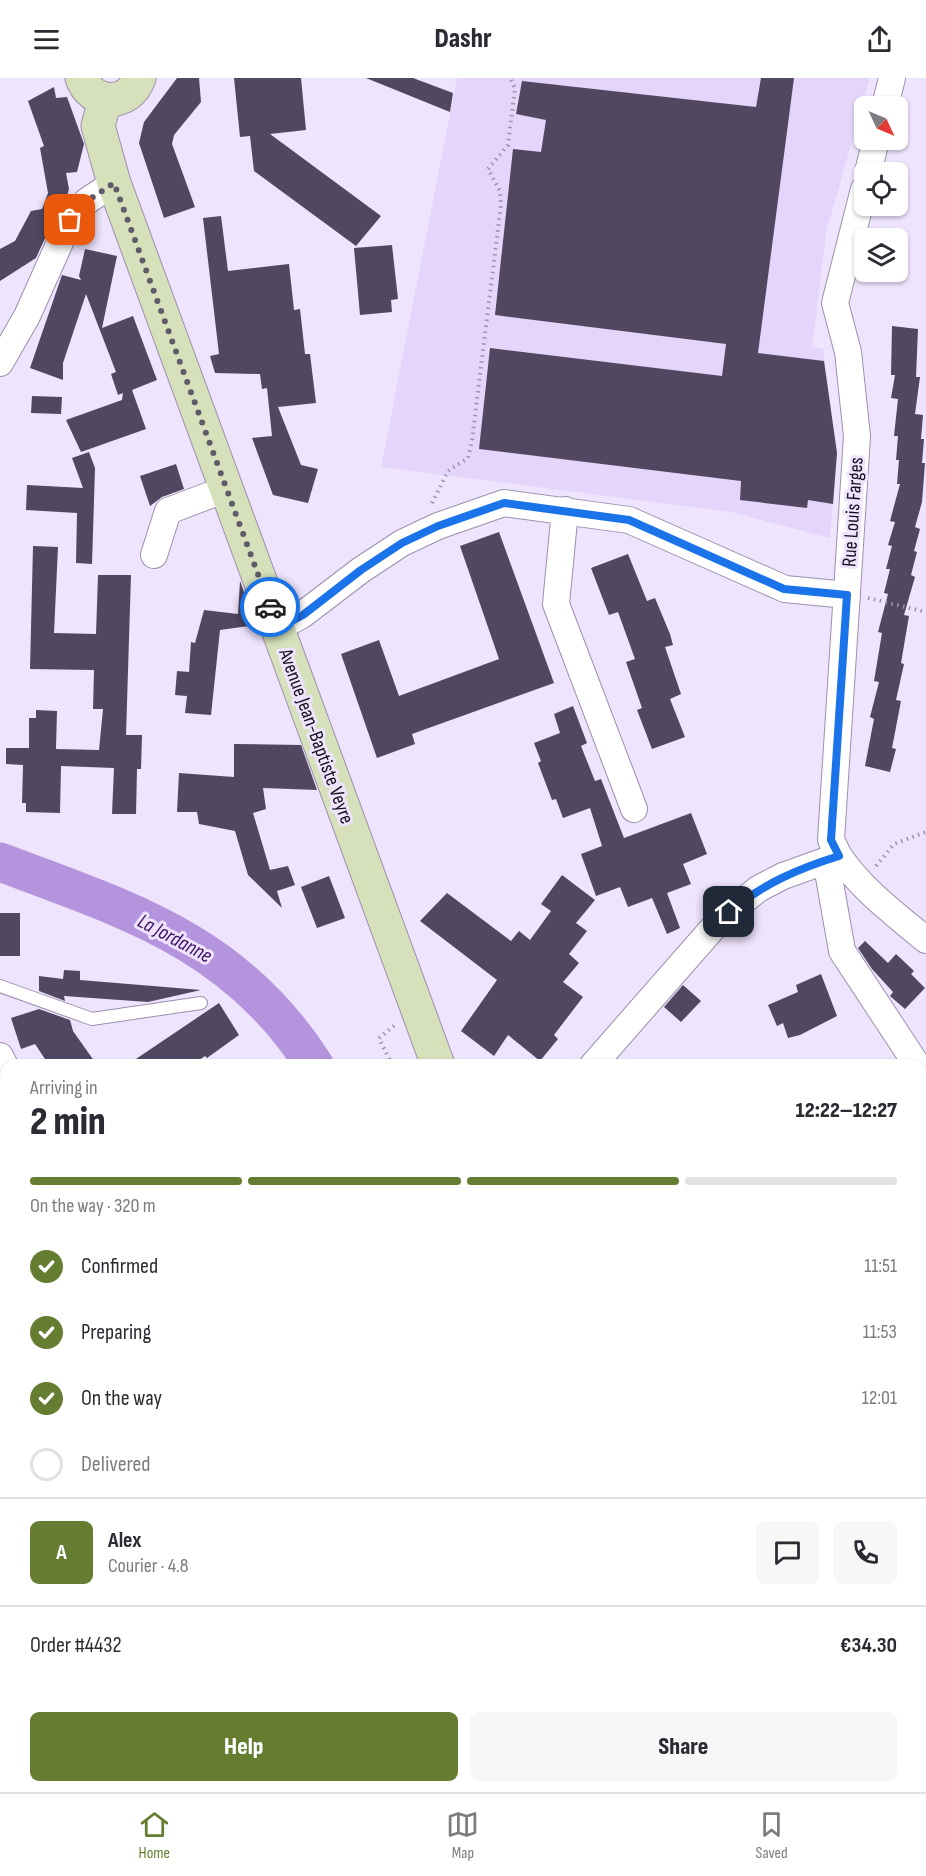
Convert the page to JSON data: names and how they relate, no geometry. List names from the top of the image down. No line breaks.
{"streets":{"main road":["Avenue Jean-Baptiste Veyre"],"street":["Rue Louis Farges"]},"water":["La Jordanne"],"north":"bottom right","page":{"header":"Dashr","heading":["2 min","Arriving in","12:22–12:27"],"panel":["Alex","Courier · 4.8","Order #4432","€34.30"],"bar":"On the way · 320 m","list":[["Confirmed","11:51"],["Preparing","11:53"],["On the way","12:01"],"Delivered"],"round":"A","buttons":["Help","Share"],"tabs":["Home","Map","Saved"]}}
